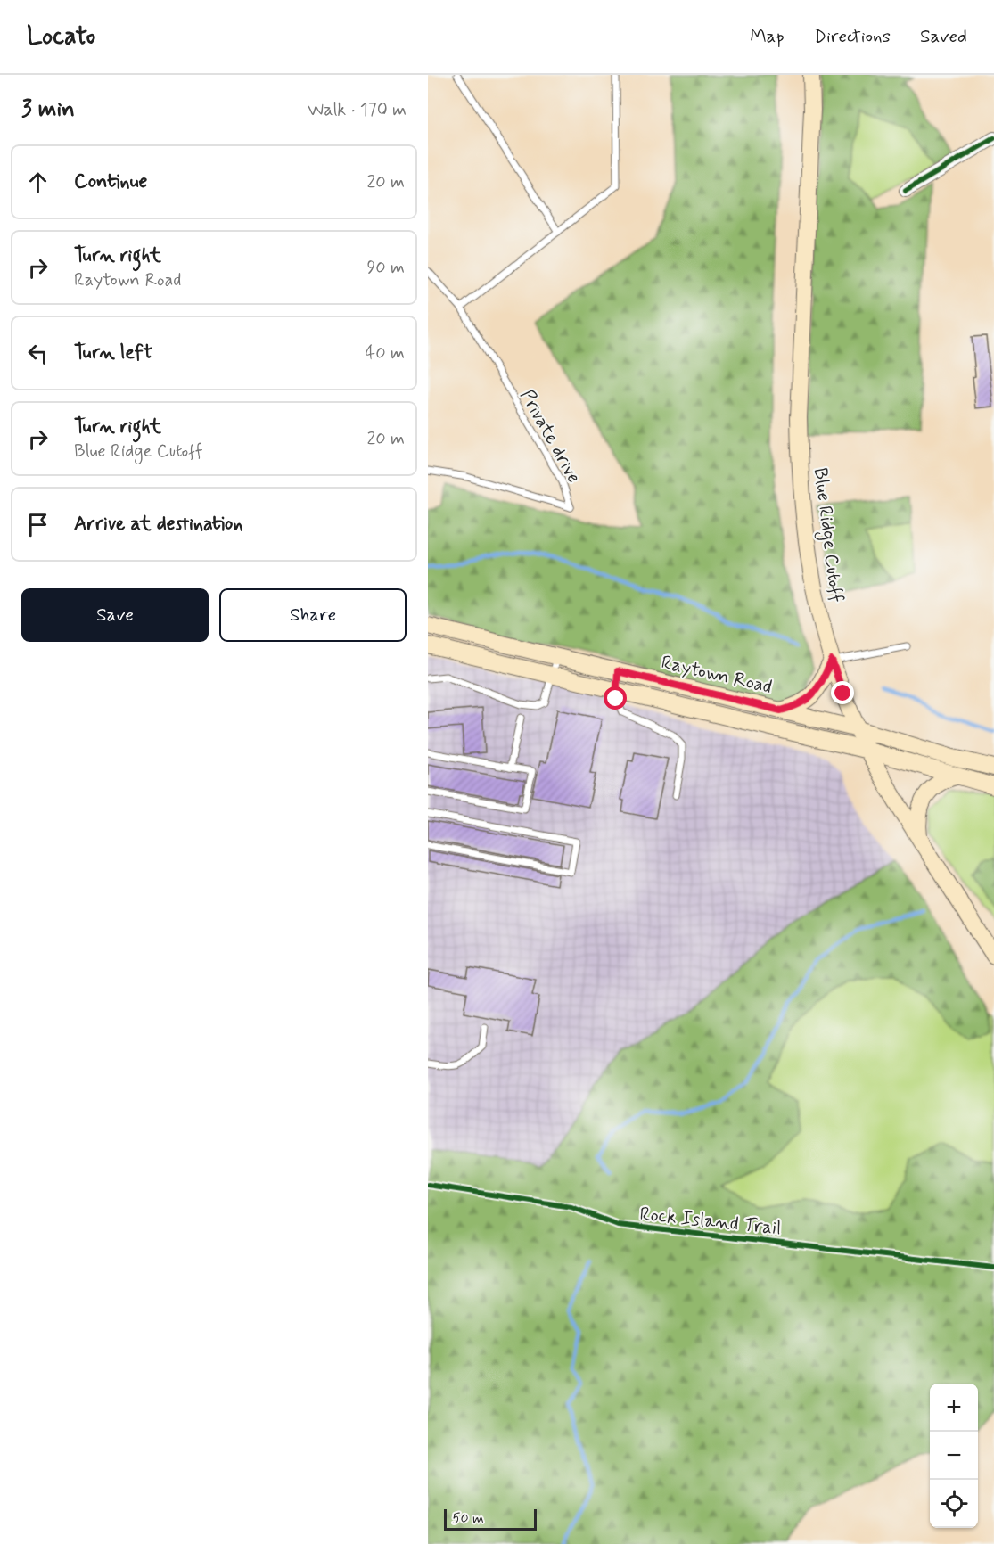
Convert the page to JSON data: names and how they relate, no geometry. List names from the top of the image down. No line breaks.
{"streets":{"main road":["Blue Ridge Cutoff","Raytown Road"],"lane":["Private drive"],"cycle path":["Rock Island Trail"]},"crossings":[["Blue Ridge Cutoff","Raytown Road"]],"scale_bar":"50 m","page":{"header":"Locato","nav":["Map","Directions","Saved"],"heading":["3 min","Walk · 170 m"],"list":[["Continue","20 m"],["Turn right","Raytown Road","90 m"],["Turn left","40 m"],["Turn right","Blue Ridge Cutoff","20 m"],"Arrive at destination"],"buttons":["Save","Share"],"map_buttons":["+","−"],"scale":"50 m"}}
